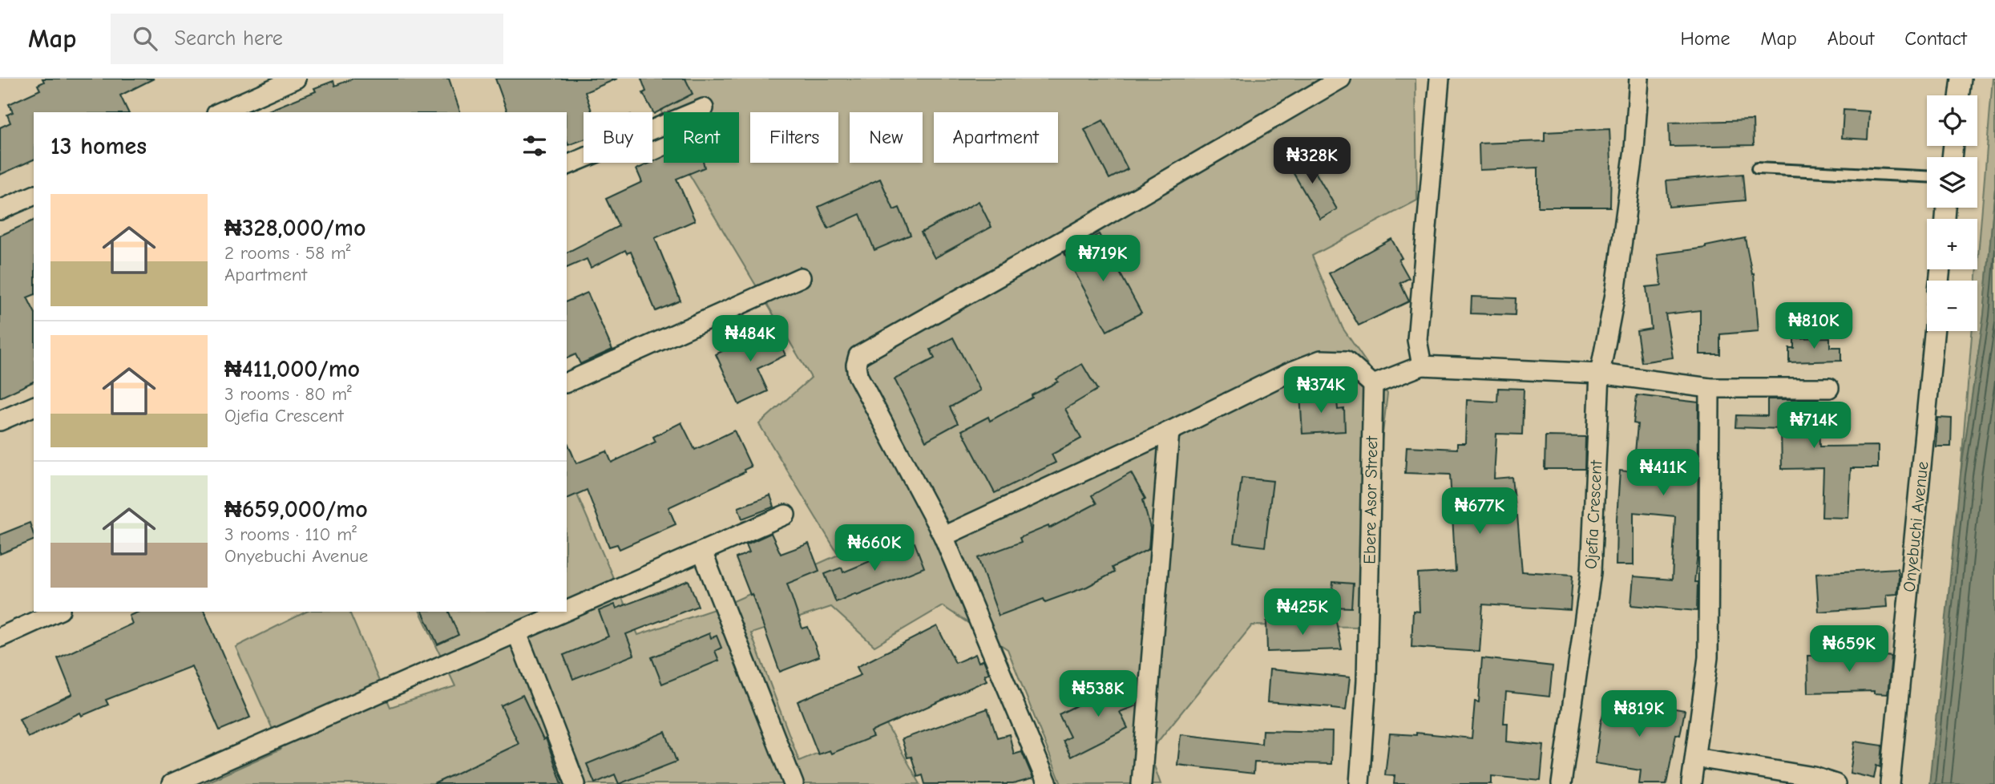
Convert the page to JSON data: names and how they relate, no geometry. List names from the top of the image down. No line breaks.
{"streets":{"street":["Ebere Asor Street","Ojefia Crescent","Onyebuchi Avenue"]},"page":{"header":"Map","search":"Search here","nav":["Home","Map","About","Contact"],"map_buttons":["+","−"],"chip":["Buy","Rent","Filters","New","Apartment"],"heading":"13 homes","price":["₦328K","₦719K","₦810K","₦484K","₦374K","₦714K","₦411K","₦677K","₦660K","₦425K","₦659K","₦538K","₦819K"],"list":[{"name":"₦328,000/mo","note":"2 rooms · 58 m² · Apartment"},{"name":"₦411,000/mo","note":"3 rooms · 80 m² · Ojefia Crescent"},{"name":"₦659,000/mo","note":"3 rooms · 110 m² · Onyebuchi Avenue"}]}}
